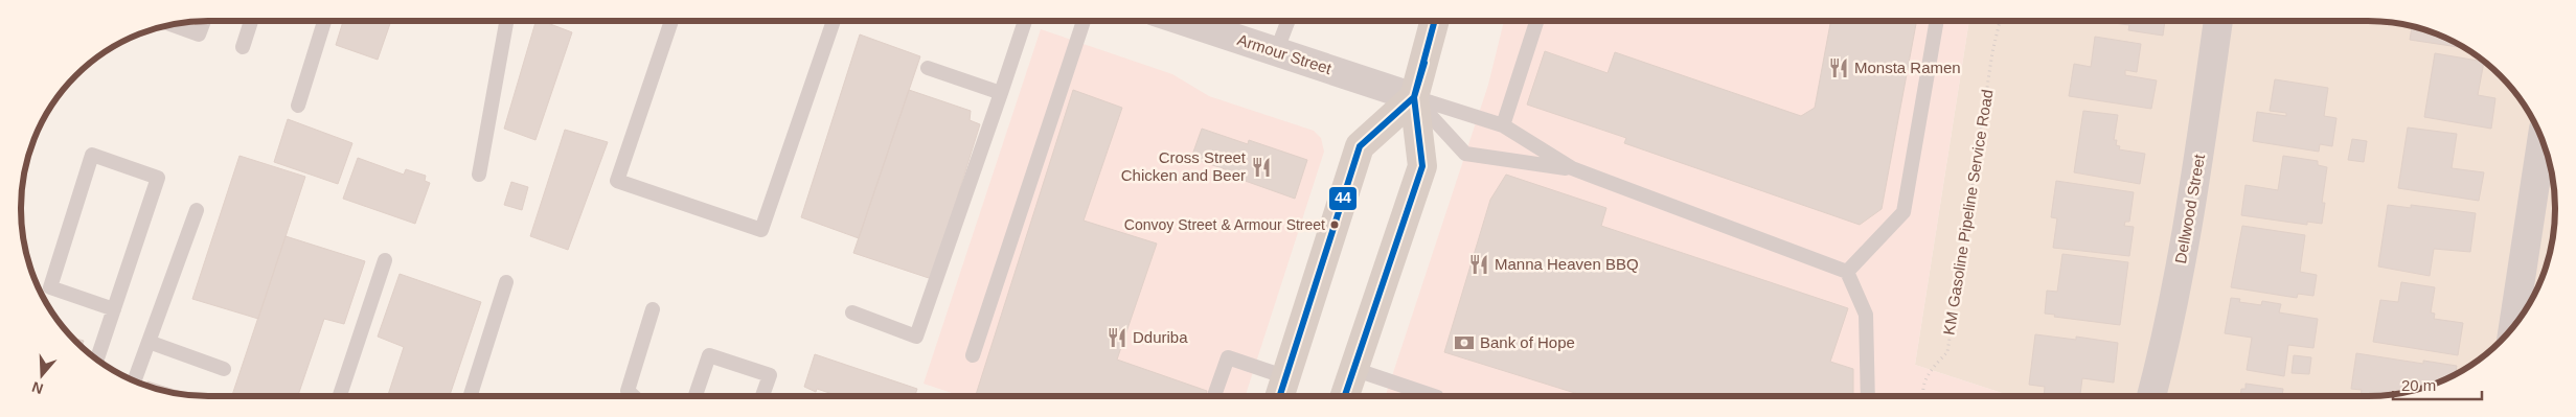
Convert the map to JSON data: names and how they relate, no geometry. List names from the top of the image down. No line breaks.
{"streets":{"street":["Armour Street","Dellwood Street"],"path":["KM Gasoline Pipeline Service Road"]},"places":{"restaurant":["Monsta Ramen","Cross Street Chicken and Beer","Manna Heaven BBQ","Dduriba"],"other":["Convoy Street & Armour Street"],"bank":["Bank of Hope"]},"lines":["transit line 44"],"scale_bar":"20 m","north":"bottom"}
